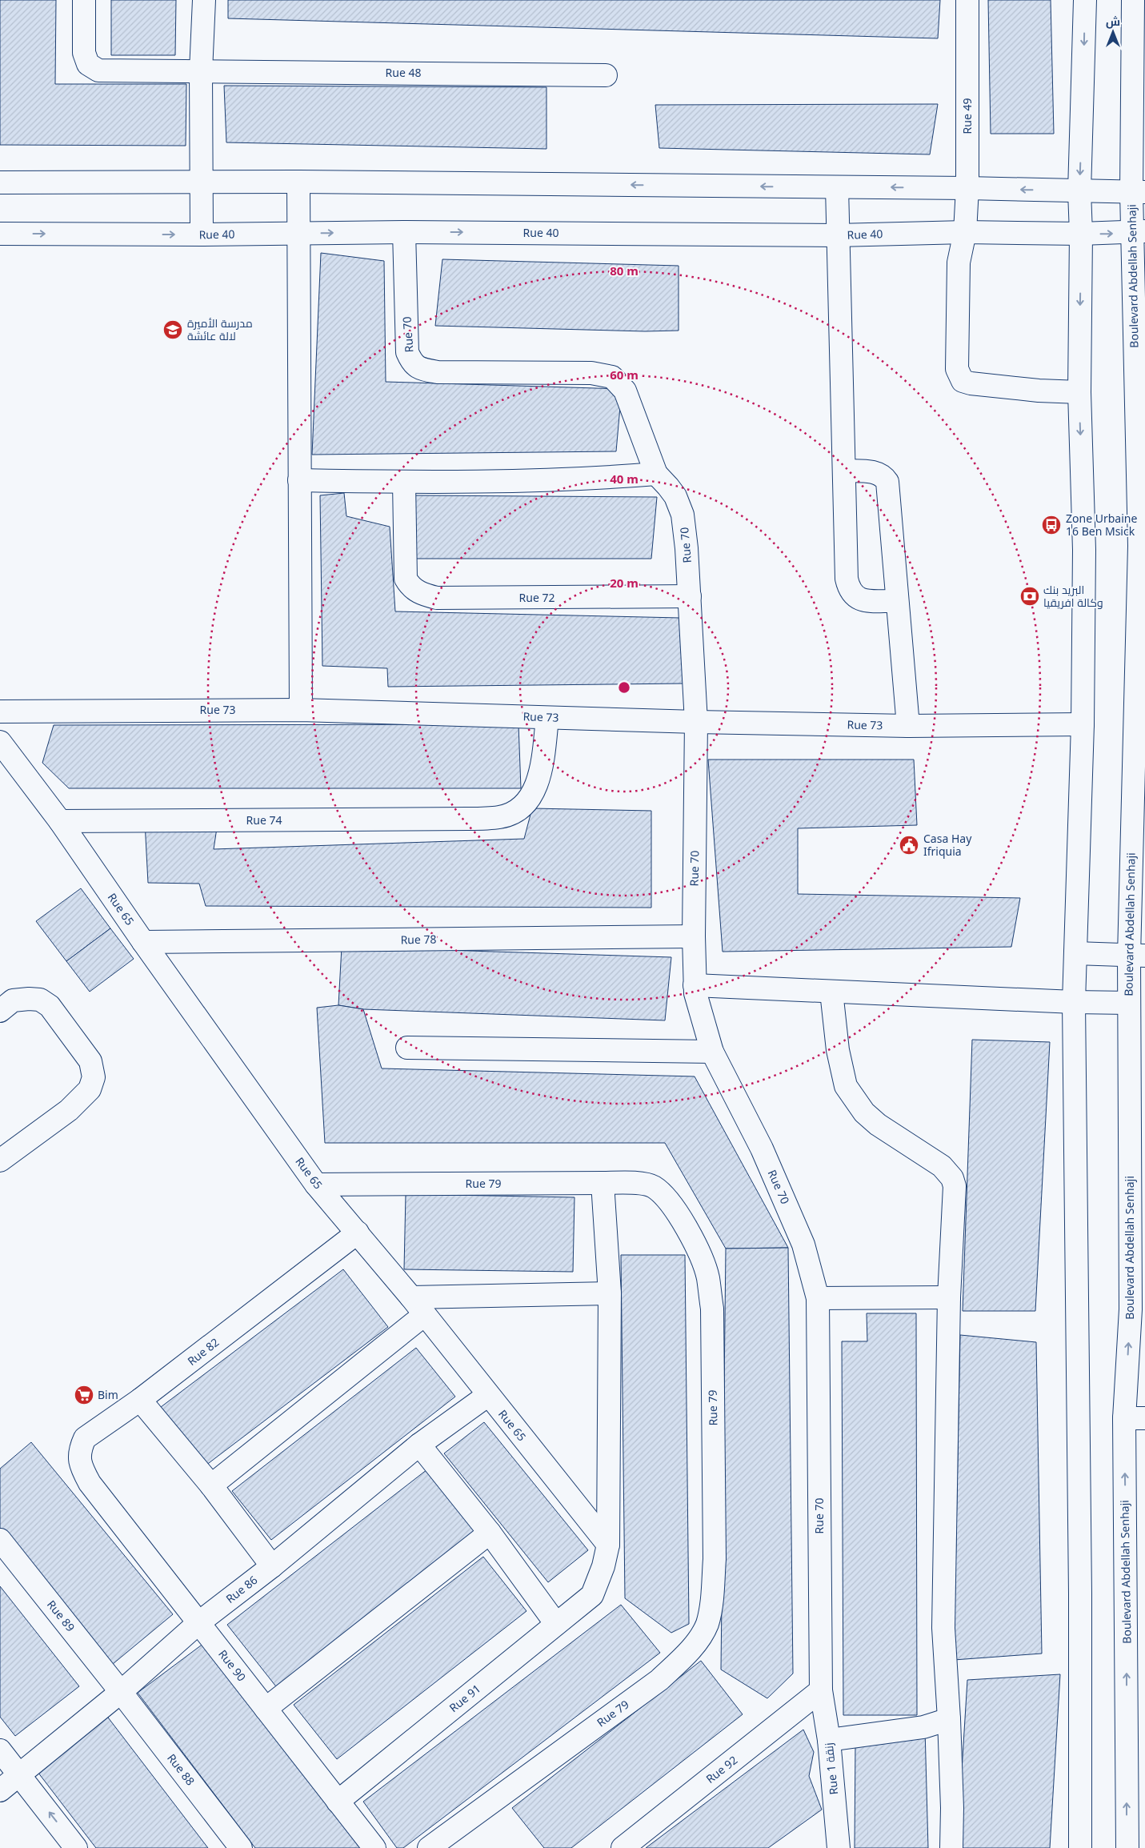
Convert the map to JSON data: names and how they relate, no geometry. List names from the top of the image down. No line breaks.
{"streets":{"street":["Rue 48","Rue 49","Rue 40","Boulevard Abdellah Senhaji","Rue 70","Rue 72","Rue 73","Rue 74","Rue 65","Rue 78","Rue 79","Rue 82","Rue 86","Rue 89","Rue 90","Rue 91","Rue 1 زنقة","Rue 88","Rue 92"]},"crossings":[["Rue 49","Rue 40"],["Rue 40","Boulevard Abdellah Senhaji"],["Rue 40","Rue 70"],["Rue 70","Rue 72"],["Rue 70","Rue 73"],["Rue 70","Rue 78"],["Rue 70","Rue 1 زنقة"],["Rue 70","Rue 92"],["Rue 73","Rue 74"],["Rue 74","Rue 65"],["Rue 65","Rue 78"],["Rue 65","Rue 79"],["Rue 65","Rue 82"],["Rue 65","Rue 86"],["Rue 65","Rue 91"],["Rue 82","Rue 90"],["Rue 86","Rue 89"],["Rue 86","Rue 90"],["Rue 86","Rue 88"],["Rue 89","Rue 88"],["Rue 90","Rue 91"],["Rue 1 زنقة","Rue 92"]],"places":{"school or university":["مدرسة الأميرة لالة عائشة"],"bus stop":["Zone Urbaine 16 Ben Msick"],"bank":["البريد بنك وكالة افريقيا"],"public building":["Casa Hay Ifriquia"],"supermarket":["Bim"]},"north":"top","rings":["80 m","60 m","40 m","20 m"]}
